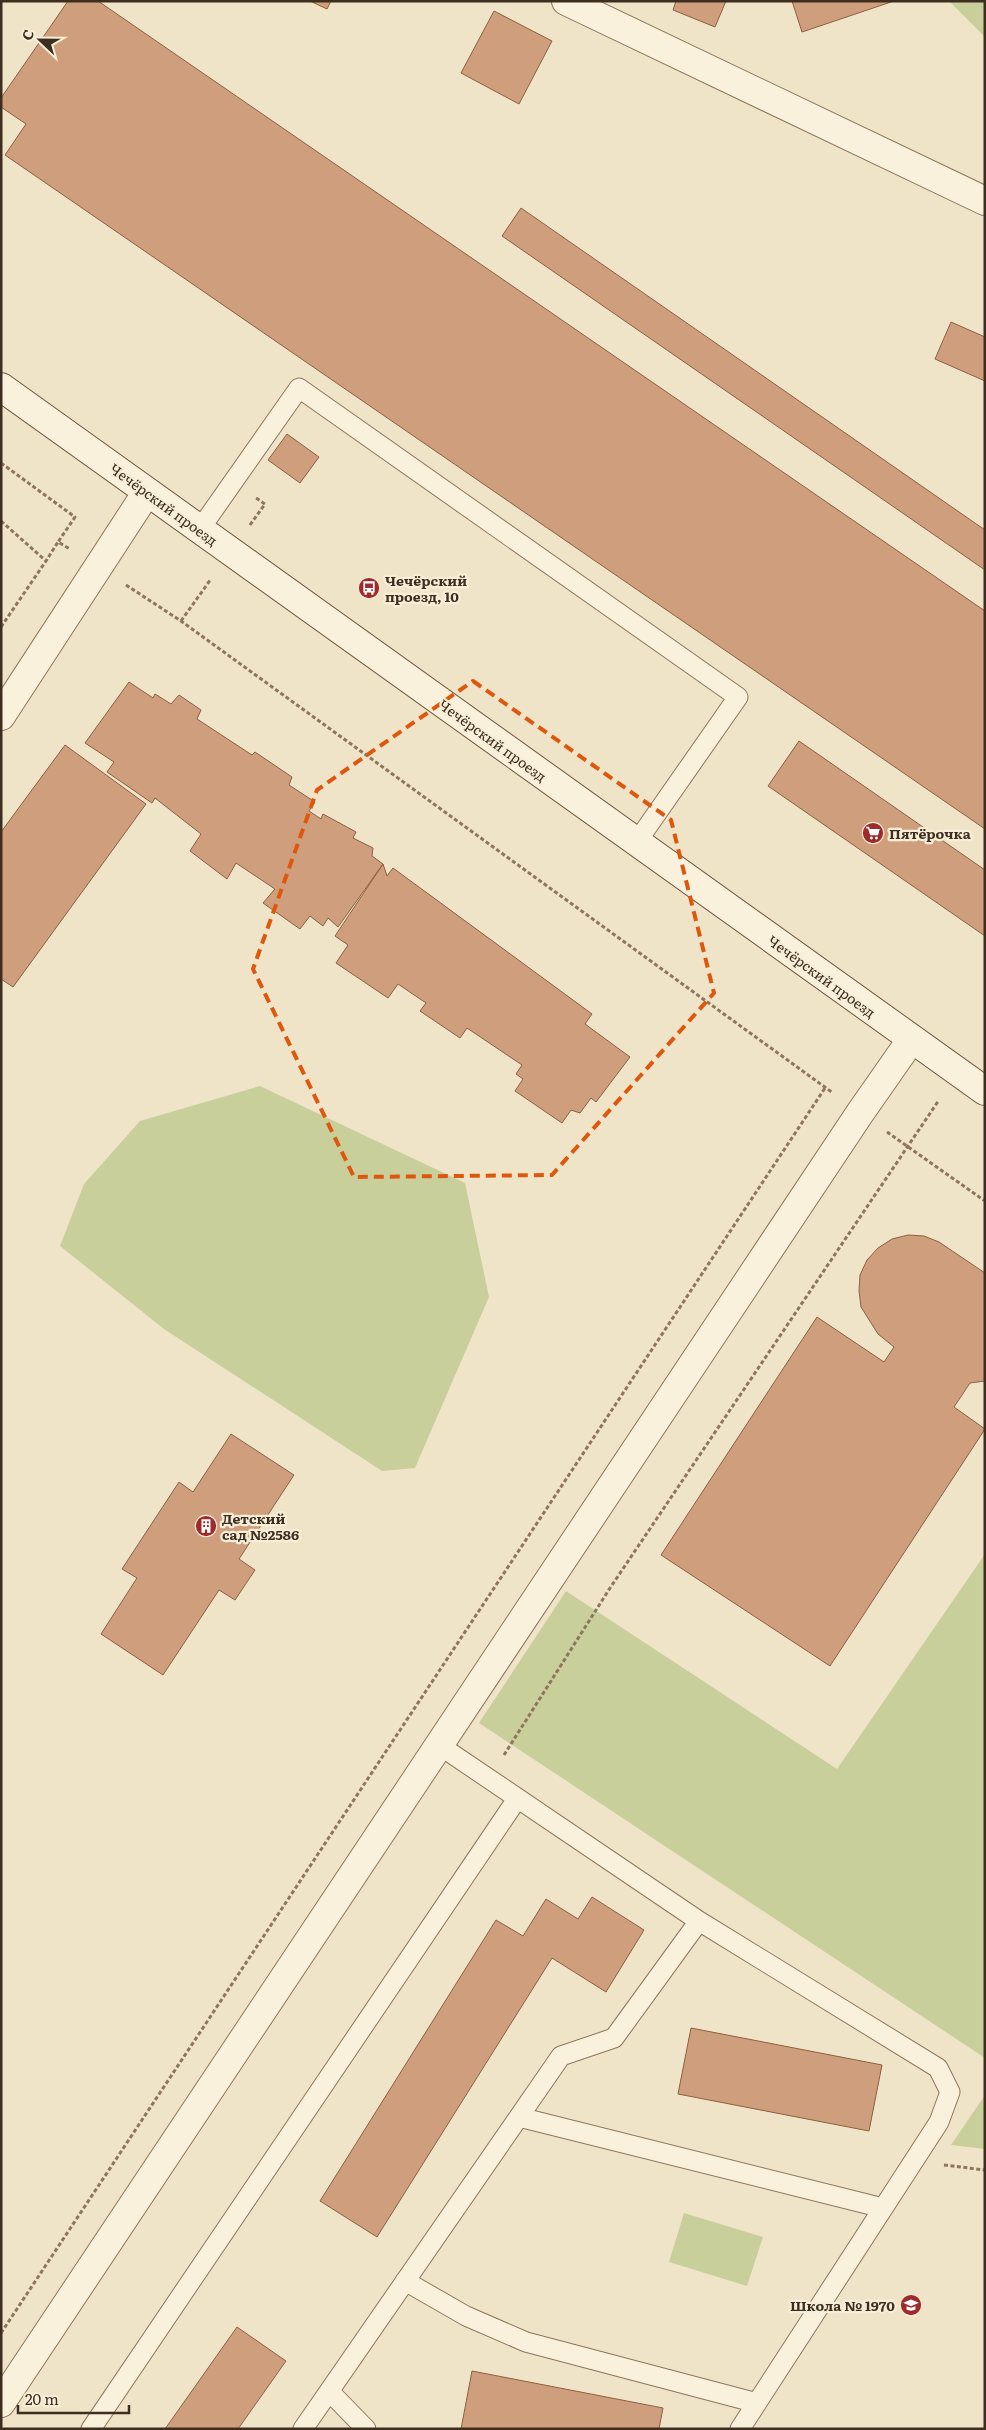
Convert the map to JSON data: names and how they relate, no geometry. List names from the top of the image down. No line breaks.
{"streets":{"street":["Чечёрский проезд"]},"places":{"bus stop":["Чечёрский проезд, 10"],"supermarket":["Пятёрочка"],"building":["Детский сад №2586"],"school or university":["Школа № 1970"]},"scale_bar":"20 m","north":"left"}
